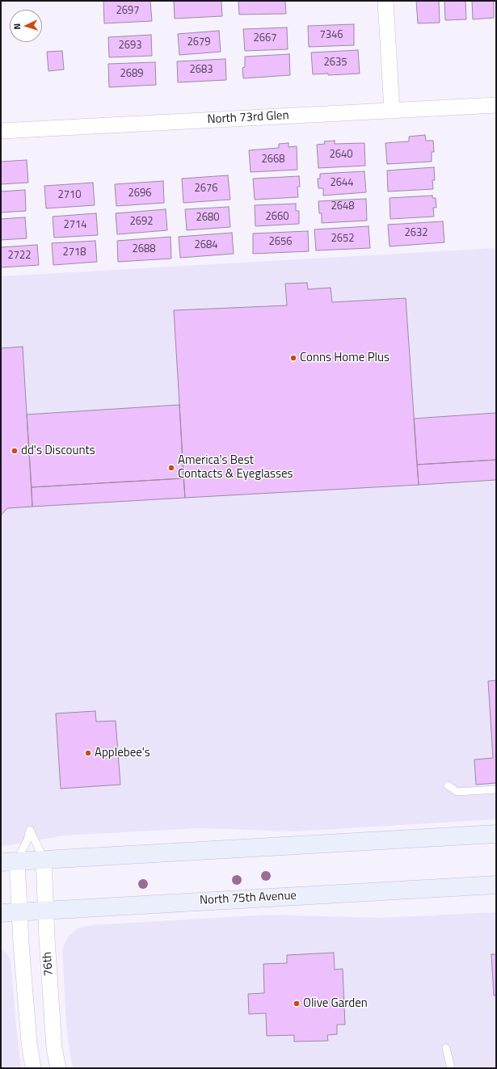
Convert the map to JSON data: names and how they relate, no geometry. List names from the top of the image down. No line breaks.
{"streets":{"main road":["North 75th Avenue"],"street":["North 73rd Glen","76th"]},"crossings":[["North 75th Avenue","76th"]],"places":["Conns Home Plus","dd's Discounts","America's Best Contacts & Eyeglasses","Applebee's","Olive Garden"],"house_numbers":["2697","7346","2667","2679","2693","2635","2683","2689","2640","2668","2644","2676","2696","2710","2648","2660","2680","2692","2714","2632","2652","2656","2684","2688","2718","2722"],"north":"left"}
